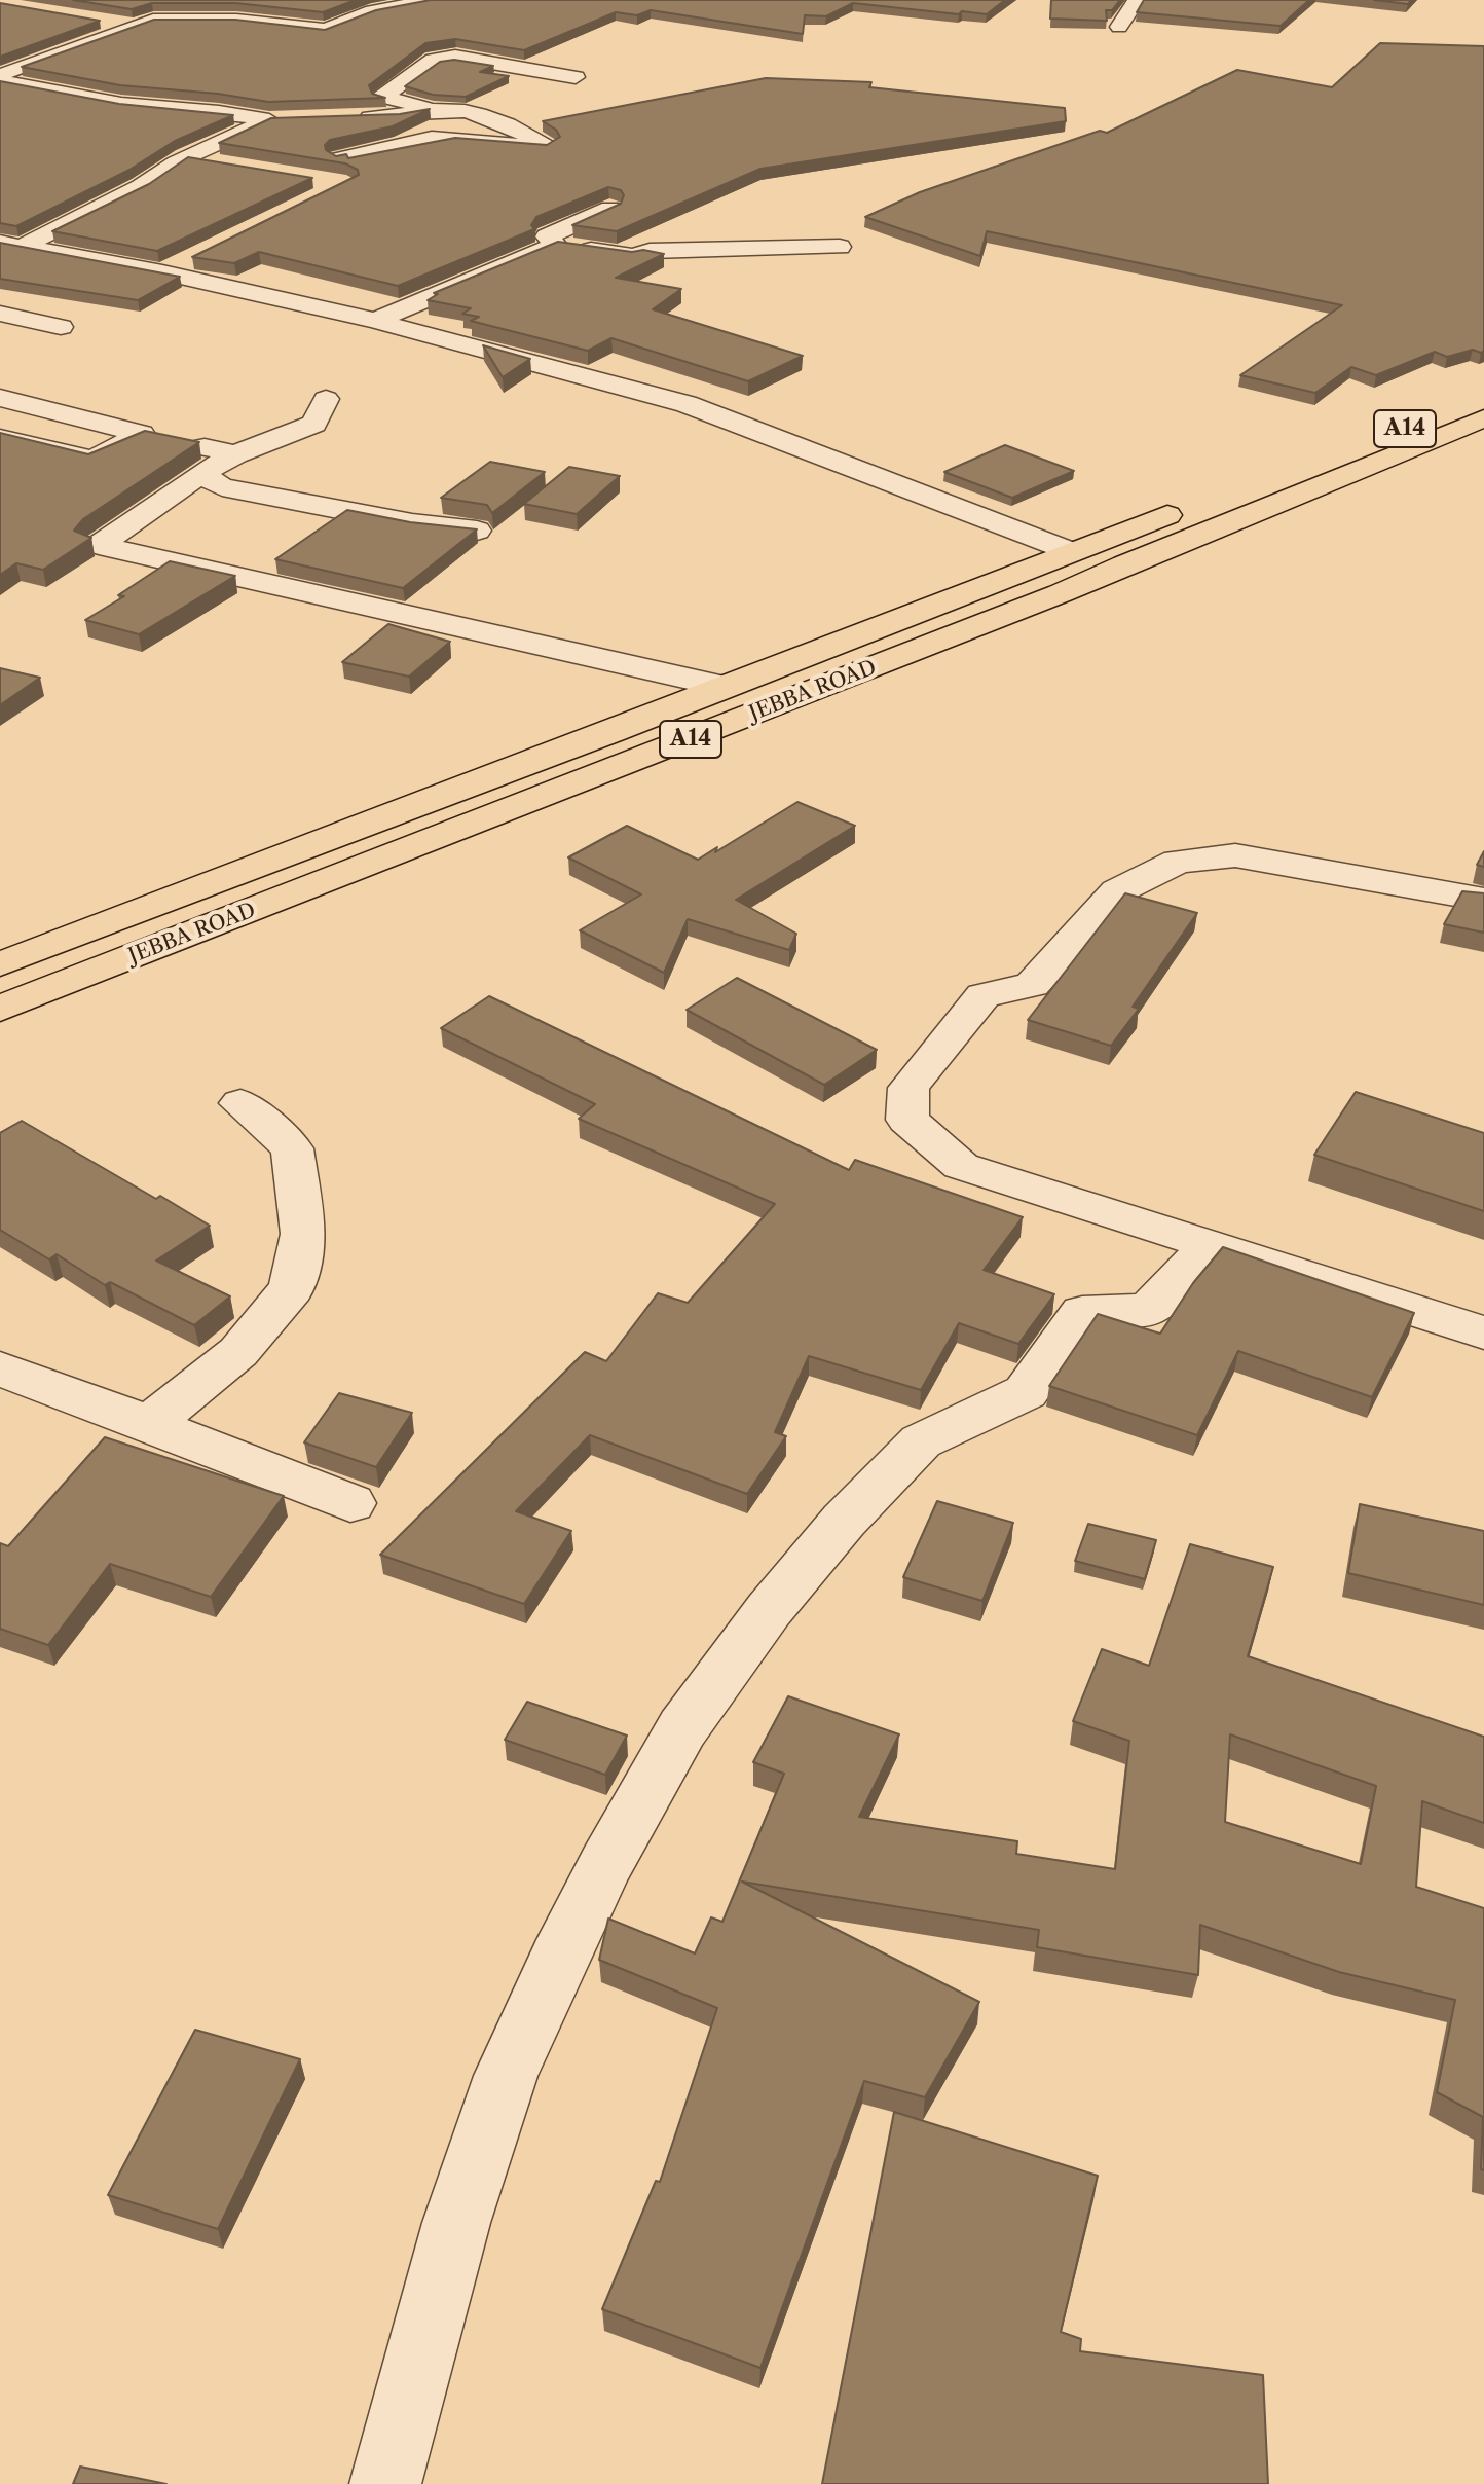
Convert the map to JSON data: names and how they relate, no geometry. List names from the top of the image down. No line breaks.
{"streets":{"highway":["A14","JEBBA ROAD"]}}
